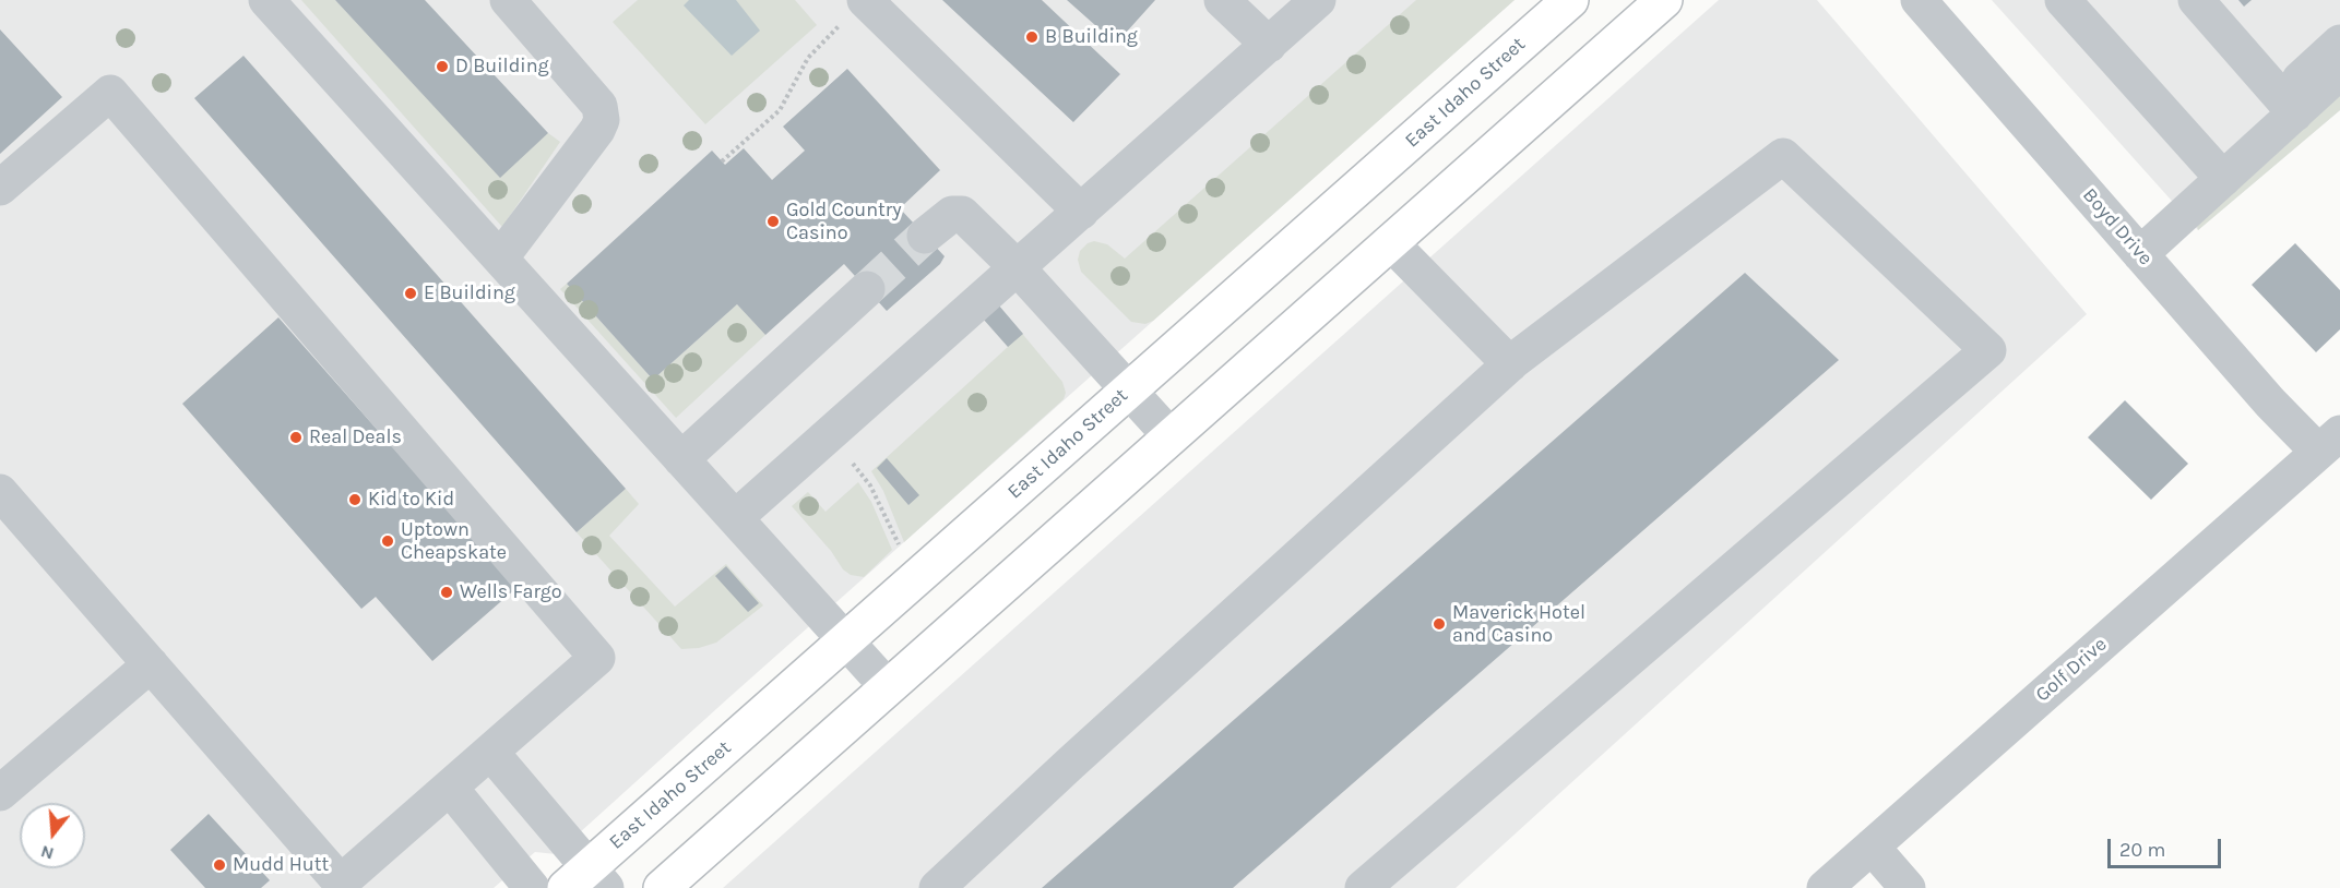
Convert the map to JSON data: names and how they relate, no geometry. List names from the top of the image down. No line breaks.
{"streets":{"main road":["East Idaho Street"],"street":["Boyd Drive","Golf Drive"]},"crossings":[["Boyd Drive","Golf Drive"]],"places":["B Building","D Building","Gold Country Casino","E Building","Real Deals","Kid to Kid","Uptown Cheapskate","Wells Fargo","Maverick Hotel and Casino","Mudd Hutt"],"scale_bar":"20 m","north":"bottom"}
